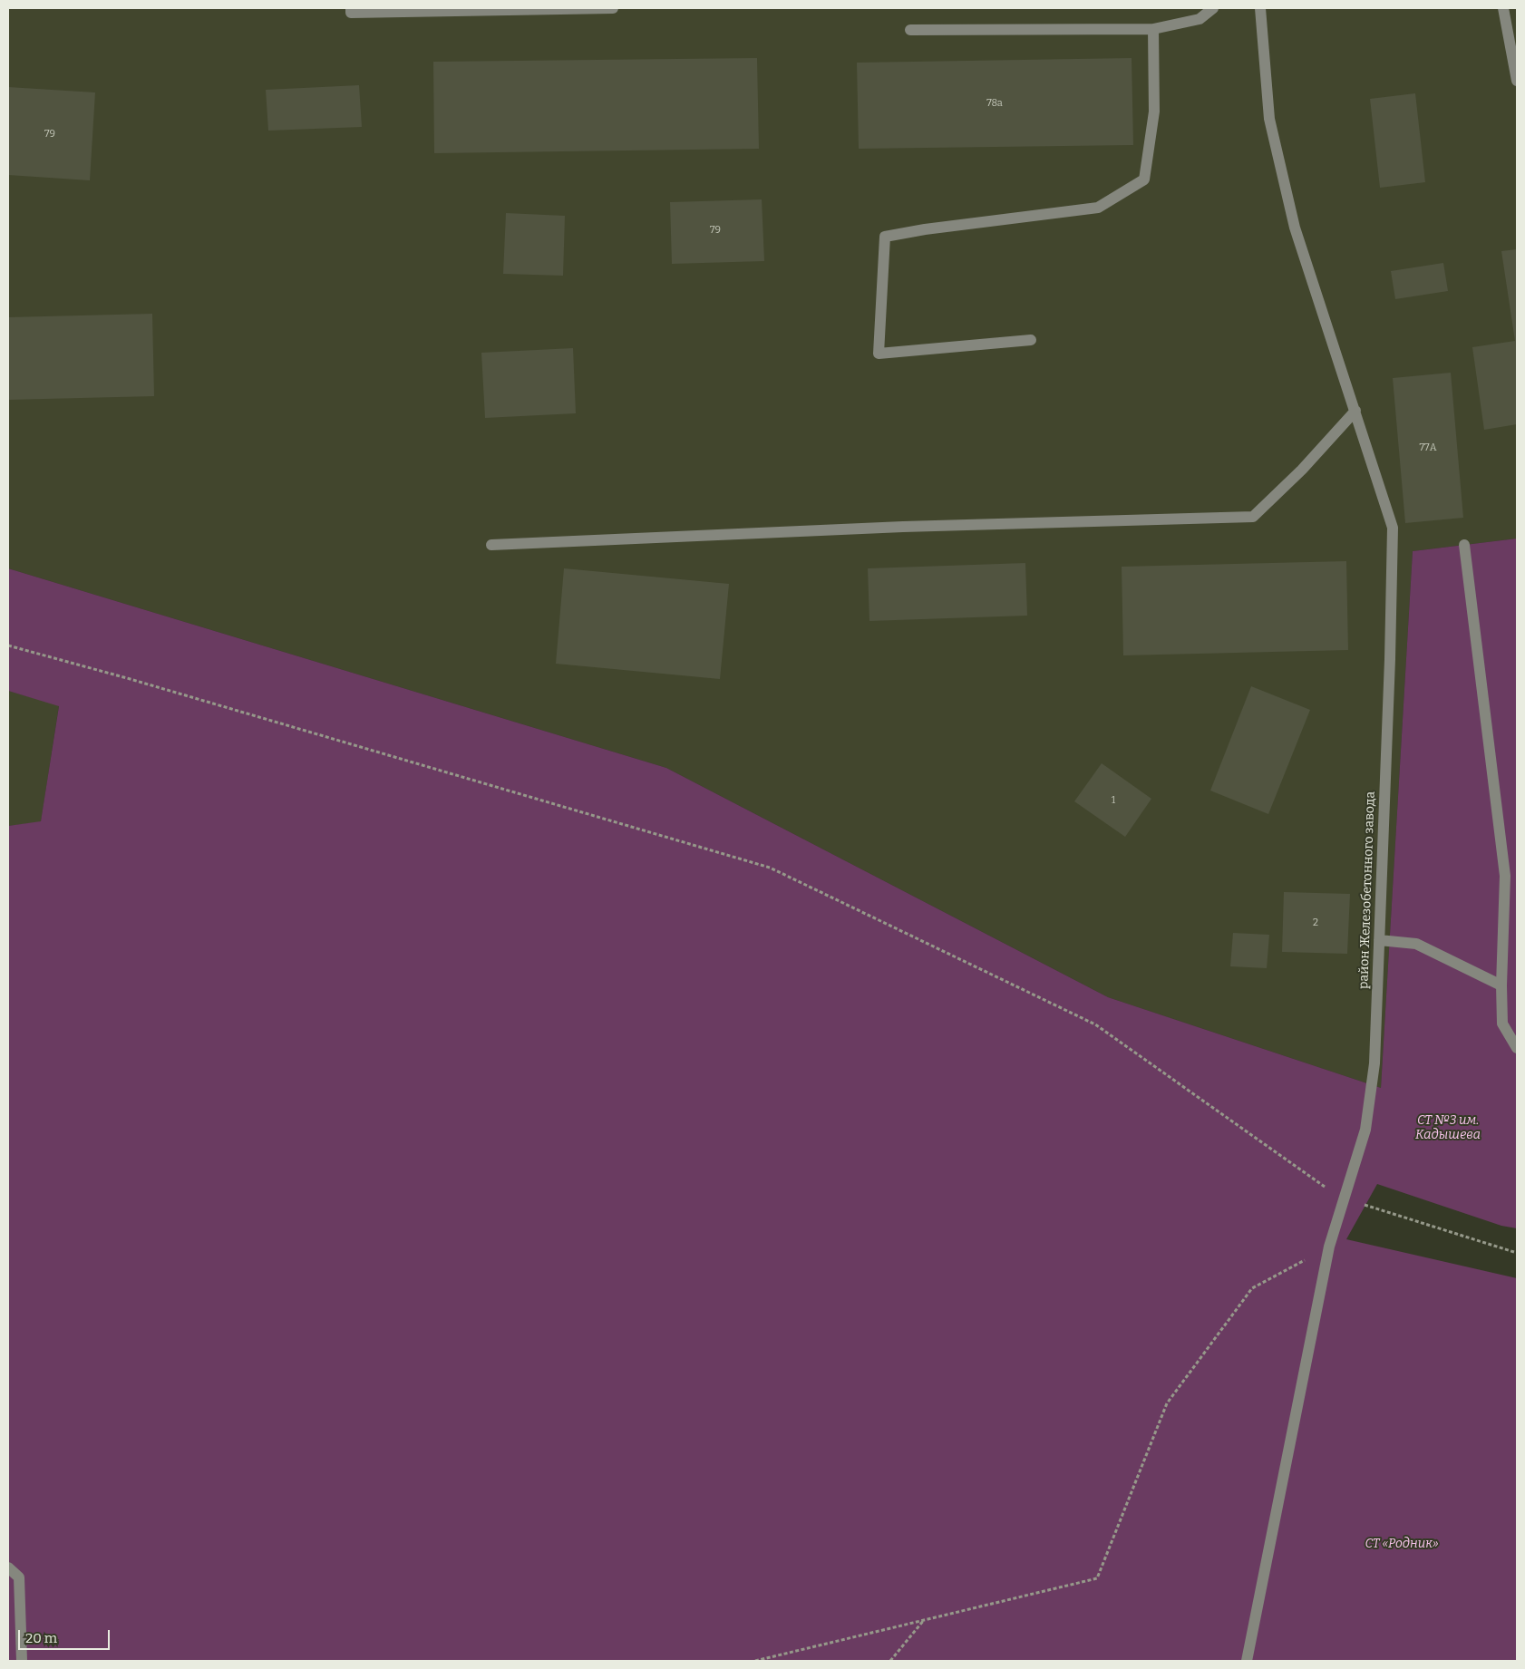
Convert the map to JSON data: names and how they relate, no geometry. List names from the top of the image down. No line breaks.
{"streets":{"lane":["район Железобетонного завода"]},"parks":["СТ №3 им. Кадышева","СТ «Родник»"],"house_numbers":["78а","79","79","77А","1","2"],"scale_bar":"20 m"}
